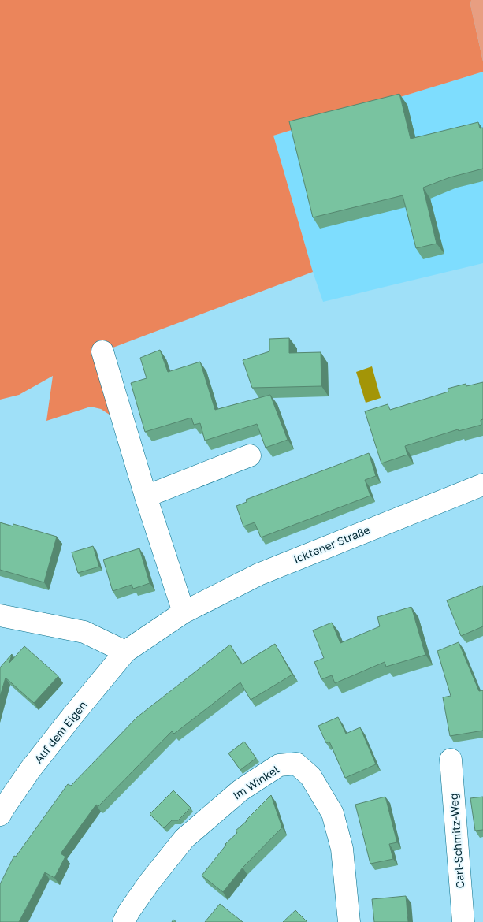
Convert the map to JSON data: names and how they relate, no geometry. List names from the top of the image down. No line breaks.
{"streets":{"street":["Icktener Straße","Auf dem Eigen","Im Winkel","Carl-Schmitz-Weg"]},"crossings":[["Icktener Straße","Auf dem Eigen"]]}
